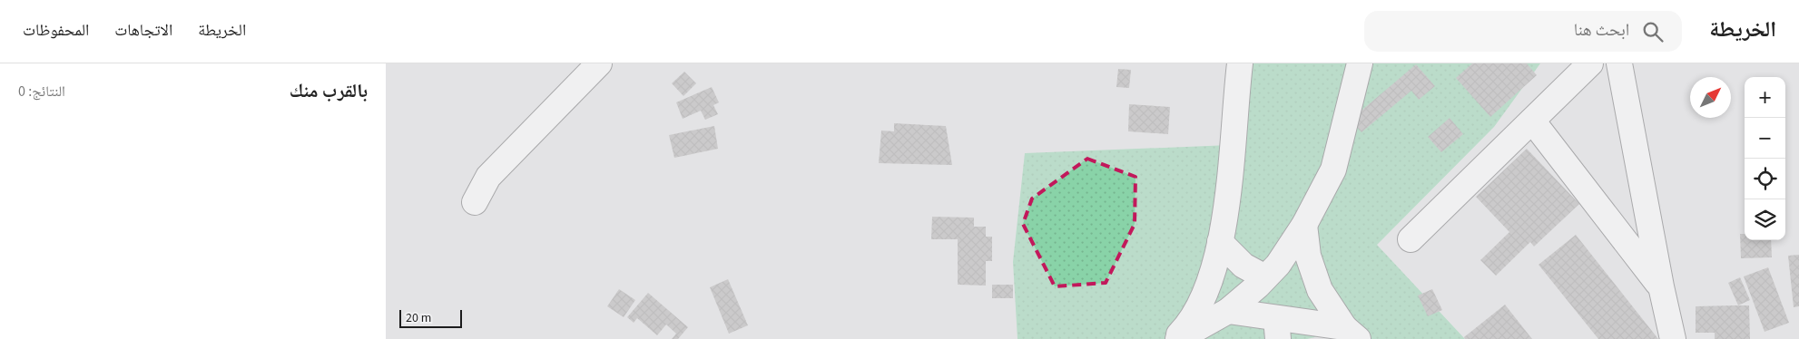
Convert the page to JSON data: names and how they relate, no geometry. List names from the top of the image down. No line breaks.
{"scale_bar":"20 m","north":"top right","page":{"header":"الخريطة","search":"ابحث هنا","nav":["الخريطة","الاتجاهات","المحفوظات"],"heading":["بالقرب منك","النتائج: 0"],"map_buttons":["+","−"],"scale":"20 m"}}
